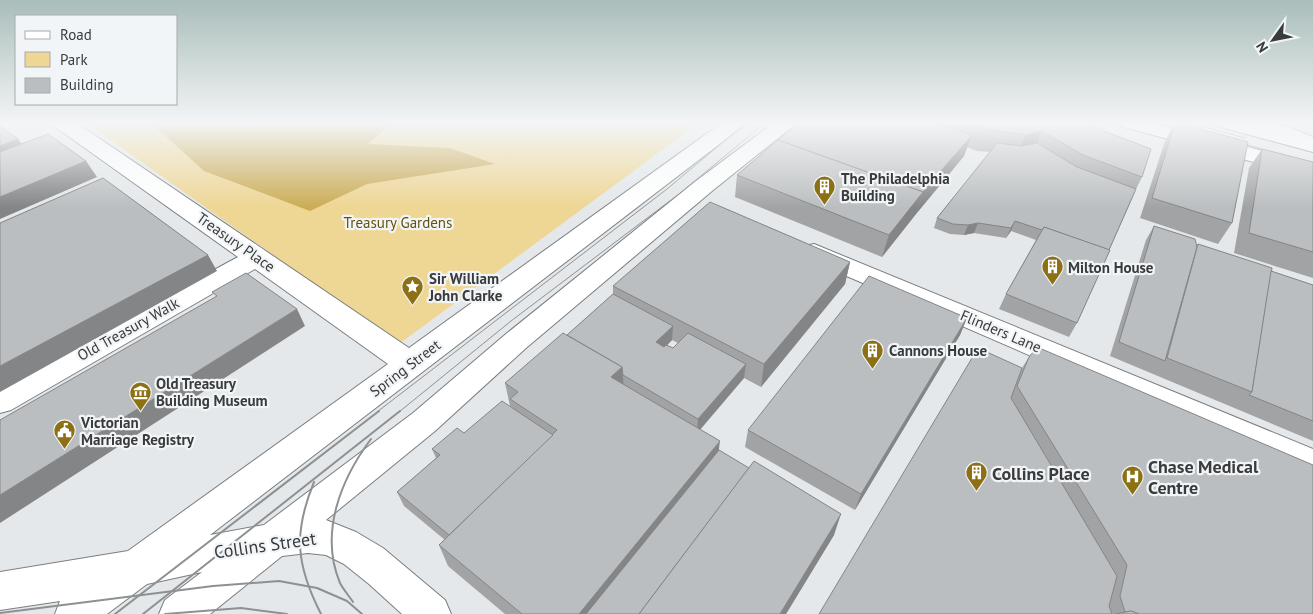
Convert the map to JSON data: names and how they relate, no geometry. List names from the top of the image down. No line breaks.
{"streets":{"street":["Treasury Place","Old Treasury Walk","Flinders Lane","Spring Street","Collins Street"]},"crossings":[["Treasury Place","Old Treasury Walk"],["Treasury Place","Spring Street"],["Spring Street","Collins Street"]],"parks":["Treasury Gardens"],"places":{"building":["The Philadelphia Building","Milton House","Cannons House","Collins Place"],"place":["Sir William John Clarke"],"museum":["Old Treasury Building Museum"],"public building":["Victorian Marriage Registry"],"hospital":["Chase Medical Centre"]},"legend":["Road","Park","Building"],"north":"bottom left"}
